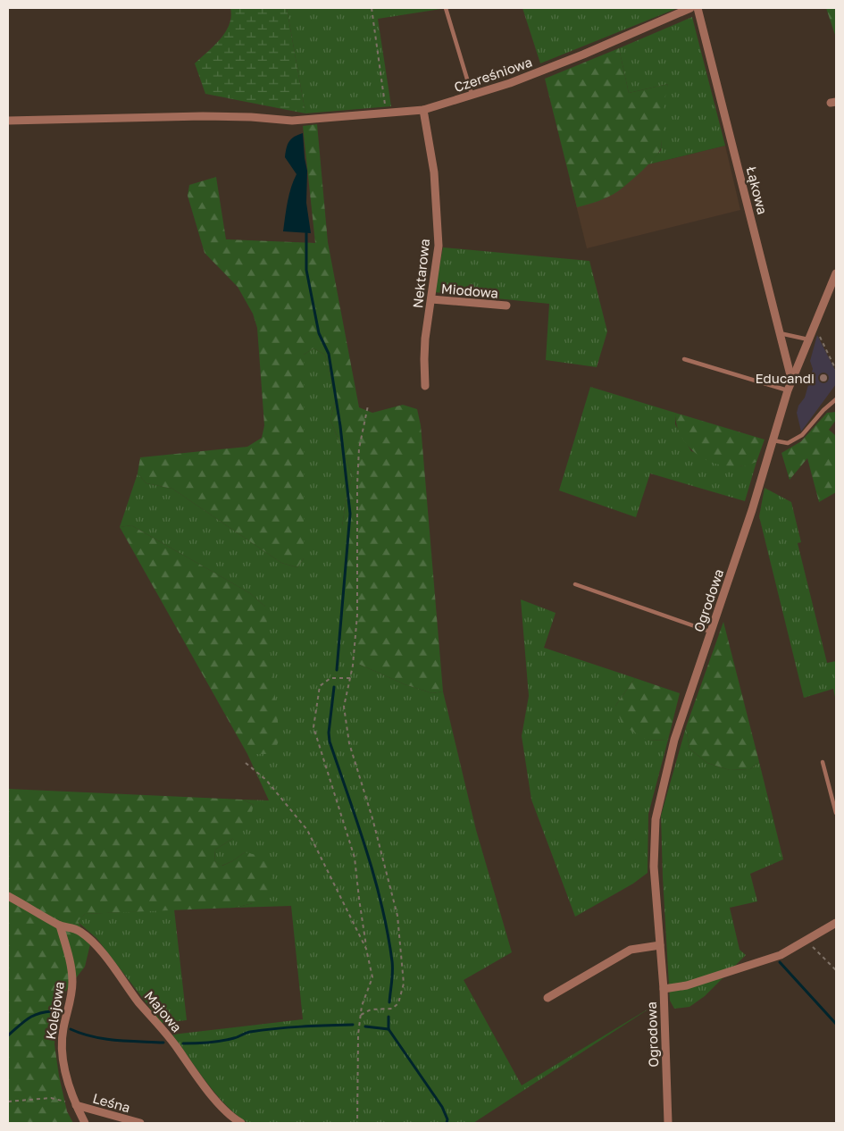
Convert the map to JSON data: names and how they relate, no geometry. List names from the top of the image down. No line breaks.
{"streets":{"street":["Czereśniowa","Łąkowa","Nektarowa","Miodowa","Ogrodowa","Kolejowa","Majowa","Leśna"]},"crossings":[["Czereśniowa","Nektarowa"],["Łąkowa","Ogrodowa"],["Nektarowa","Miodowa"],["Kolejowa","Majowa"],["Kolejowa","Leśna"]],"places":["Educandi"]}
